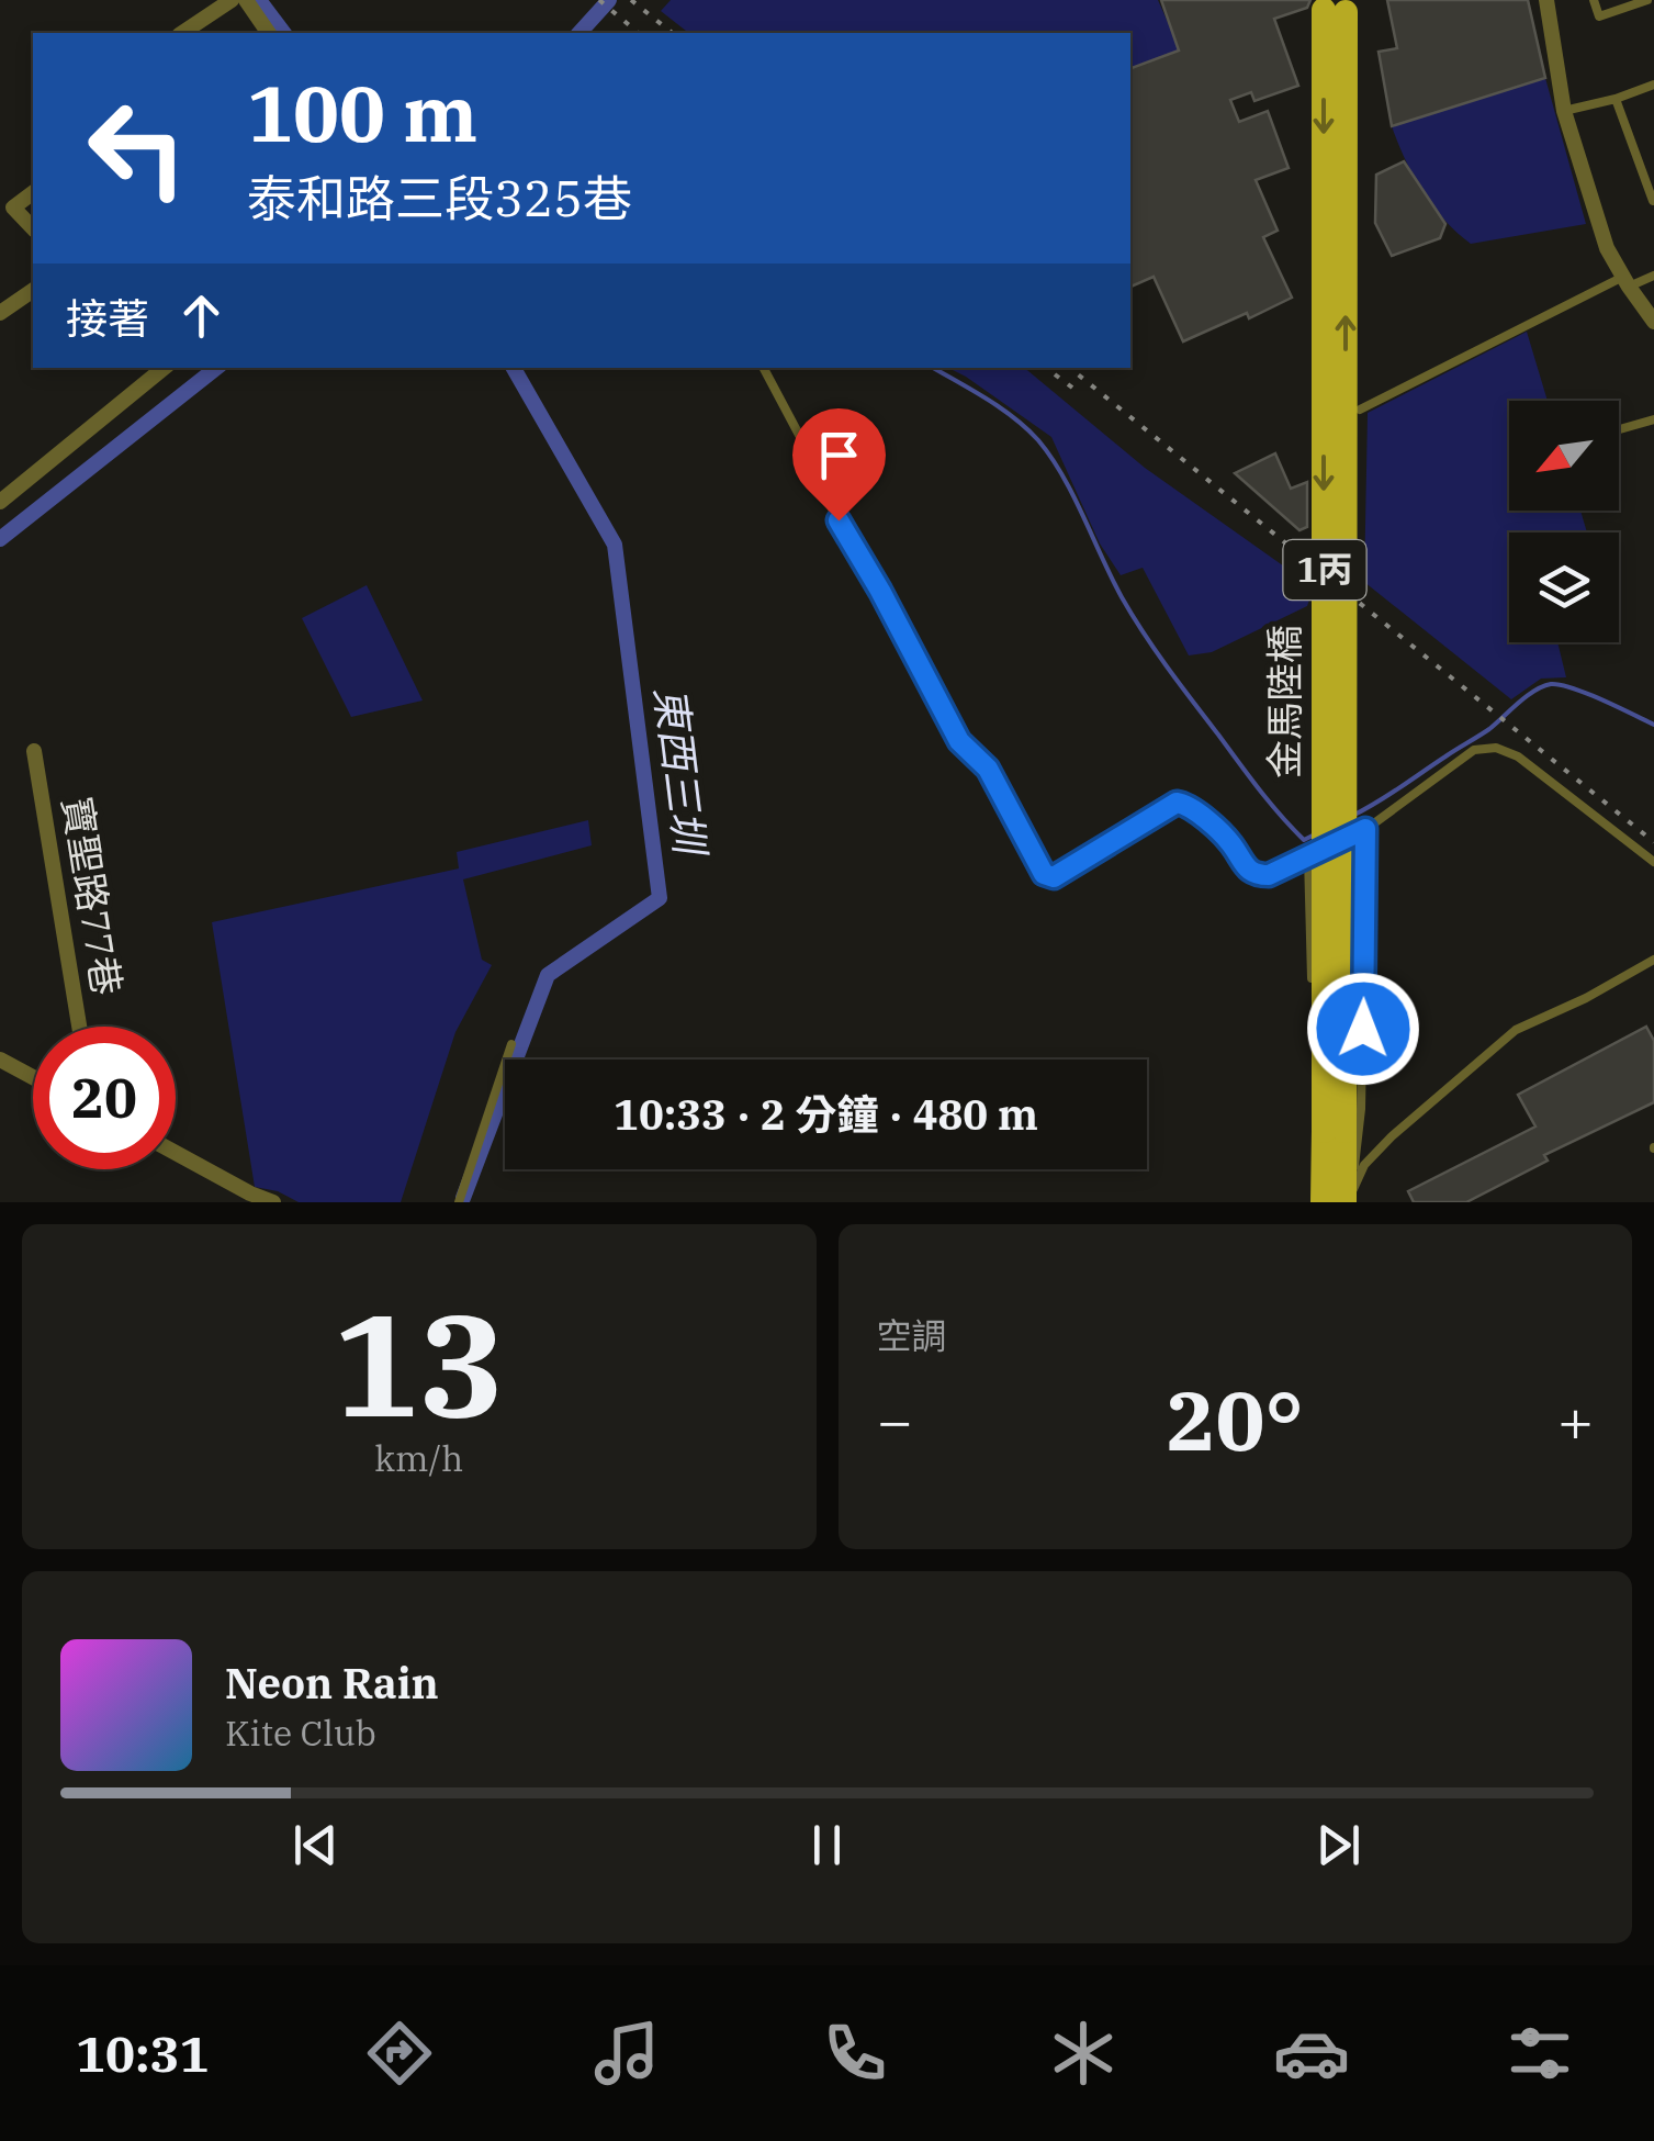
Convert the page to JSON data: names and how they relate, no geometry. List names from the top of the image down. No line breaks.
{"streets":{"main road":["1丙","金馬陸橋"],"street":["寶聖路77巷"]},"crossings":[["1丙","金馬陸橋"]],"water":["東西三圳"],"north":"bottom left","page":{"turn":["100 m","泰和路三段325巷"],"then":"接著","limit":"20","trip":"10:33 · 2 分鐘 · 480 m","tile":[["13","km/h"],"空調"],"heat":["−","20°","+"],"song":["Neon Rain","Kite Club"],"tabs":"10:31"}}
